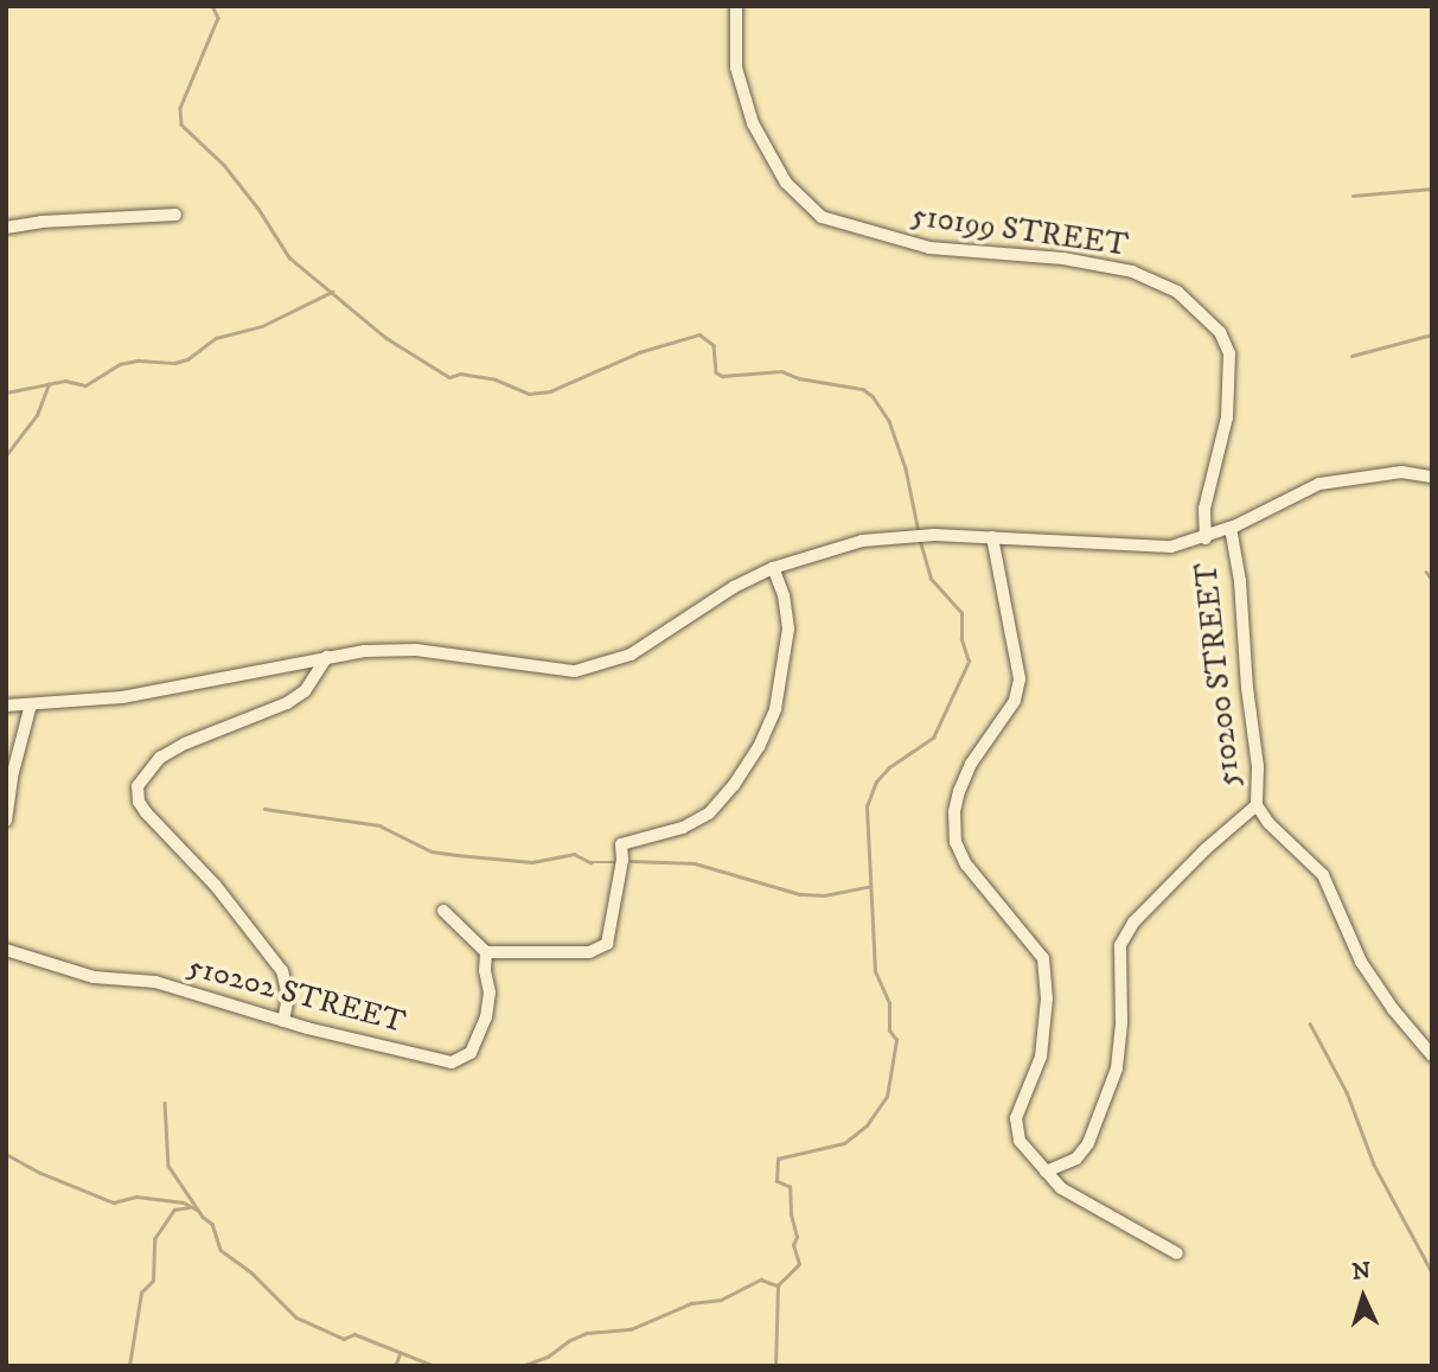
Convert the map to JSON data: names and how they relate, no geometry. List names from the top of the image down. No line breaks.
{"streets":{"street":["510199 STREET","510200 STREET","510202 STREET"]},"north":"top"}
